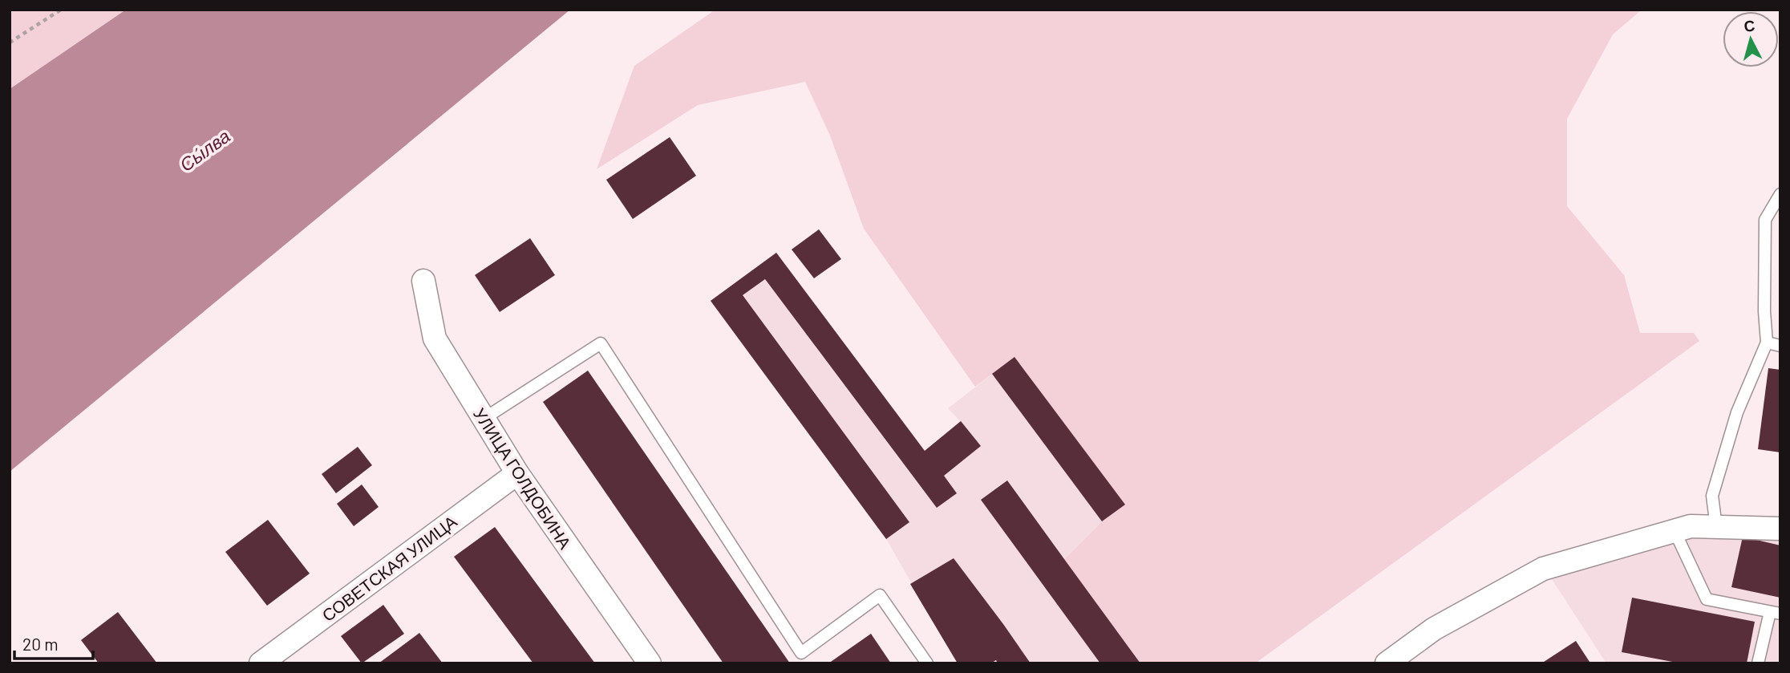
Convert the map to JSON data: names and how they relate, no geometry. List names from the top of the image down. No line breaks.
{"streets":{"street":["УЛИЦА ГОЛДОБИНА","СОВЕТСКАЯ УЛИЦА"]},"crossings":[["УЛИЦА ГОЛДОБИНА","СОВЕТСКАЯ УЛИЦА"]],"water":["Сы́лва"],"scale_bar":"20 m","north":"top"}
